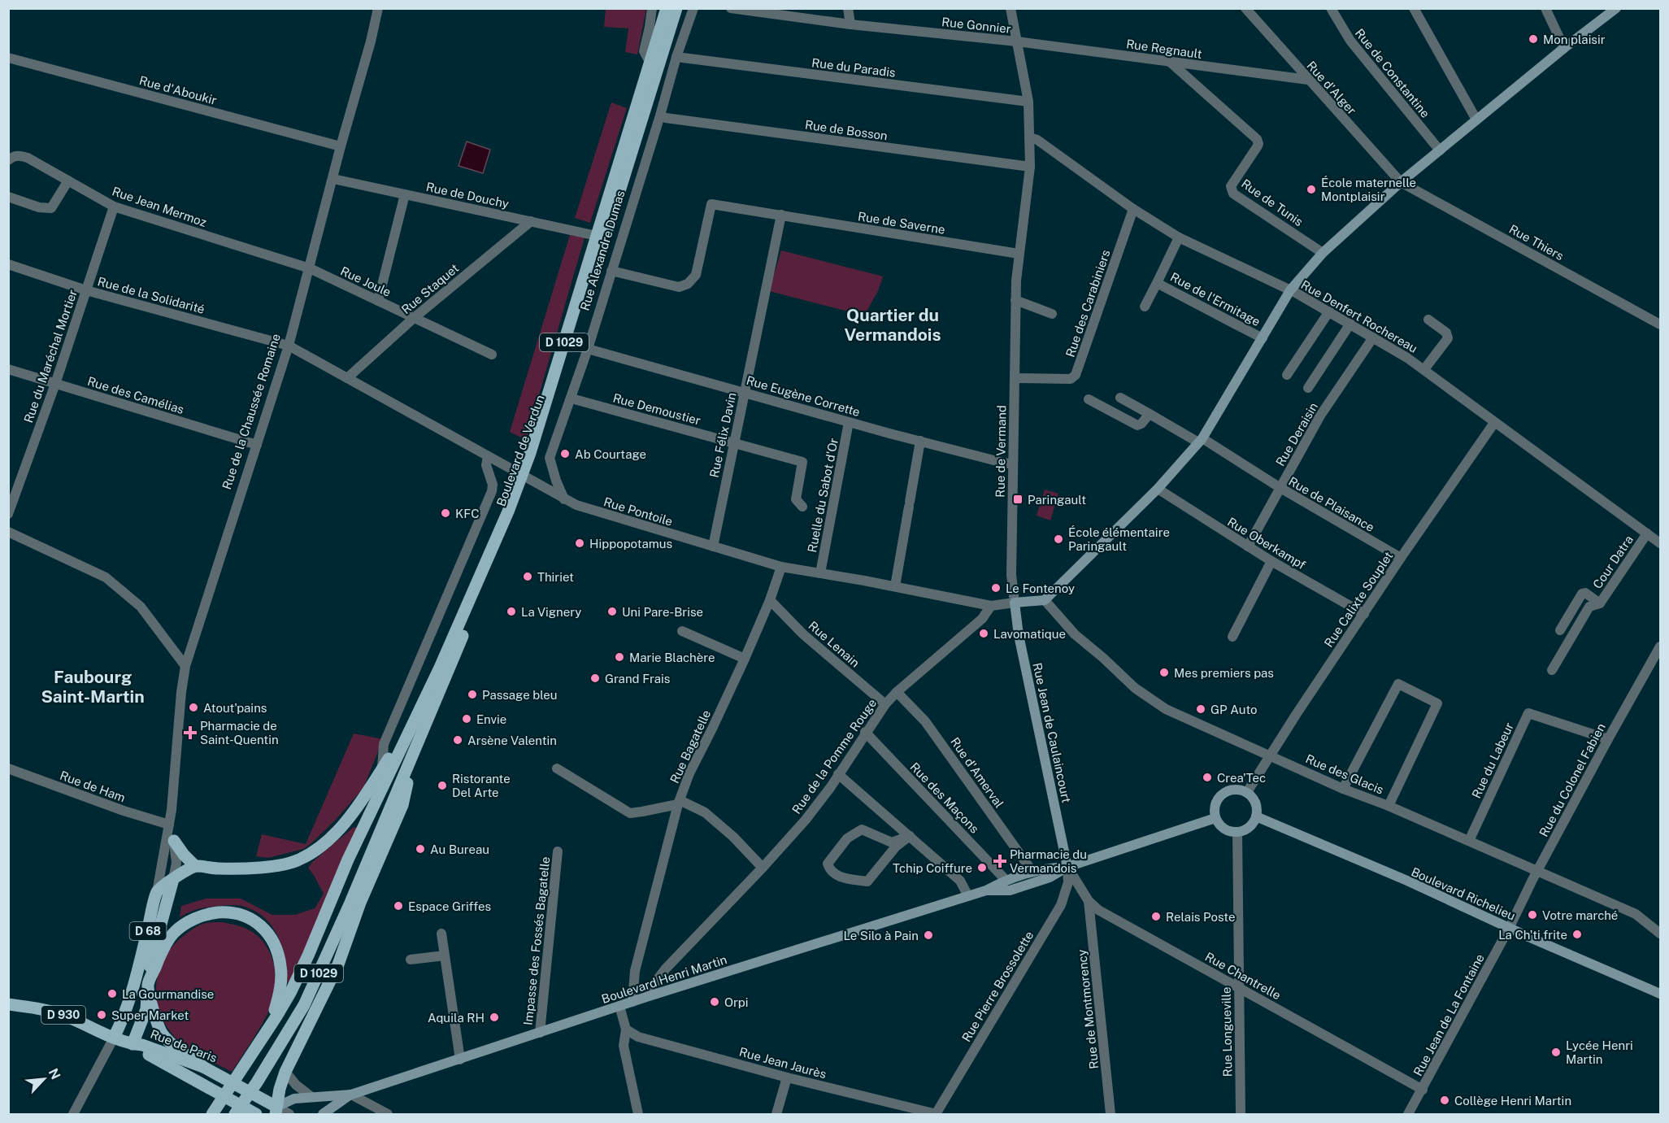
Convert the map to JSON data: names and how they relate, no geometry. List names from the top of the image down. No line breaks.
{"streets":{"main road":["Rue Alexandre Dumas","D 1029","Rue de la Chaussée Romaine","Boulevard de Verdun","Rue Jean de Caulaincourt","Boulevard Richelieu","D 68","Boulevard Henri Martin","D 930","Rue de Paris"],"street":["Rue Gonnier","Rue Regnault","Rue du Paradis","Rue de Constantine","Rue d'Alger","Rue d'Aboukir","Rue de Bosson","Rue de Douchy","Rue de Tunis","Rue Jean Mermoz","Rue de Saverne","Rue Thiers","Rue Joule","Rue Staquet","Rue de la Solidarité","Rue de l'Ermitage","Rue des Carabiniers","Rue Denfert Rochereau","Rue du Maréchal Mortier","Rue des Camélias","Rue Eugène Corrette","Rue Demoustier","Rue Deraisin","Rue Félix Davin","Rue de Vermand","Ruelle du Sabot d'Or","Rue de Plaisance","Rue Pontoile","Rue Oberkampf","Cour Datra","Rue Calixte Souplet","Rue Lenain","Rue Bagatelle","Rue de la Pomme Rouge","Rue du Labeur","Rue d'Amerval","Rue des Glacis","Rue du Colonel Fabien","Rue de Ham","Rue des Maçons","Impasse des Fossés Bagatelle","Rue Chantrelle","Rue Pierre Brossolette","Rue de Montmorency","Rue Jean de La Fontaine","Rue Longueville","Rue Jean Jaurès"]},"crossings":[["Rue Gonnier","Rue Regnault"],["Rue Gonnier","Rue de Vermand"],["Rue Regnault","Rue d'Alger"],["Rue Regnault","Rue de Tunis"],["Rue Regnault","Rue de Vermand"],["Rue du Paradis","Rue Alexandre Dumas"],["Rue du Paradis","Rue de Vermand"],["Rue d'Alger","Rue Thiers"],["Rue d'Aboukir","Rue de la Chaussée Romaine"],["Rue de Bosson","Rue Alexandre Dumas"],["Rue de Bosson","Rue de Vermand"],["Rue de Douchy","Rue Alexandre Dumas"],["Rue de Douchy","Rue Staquet"],["Rue de Douchy","Rue de la Chaussée Romaine"],["Rue de Douchy","Boulevard de Verdun"],["Rue Jean Mermoz","Rue Joule"],["Rue Jean Mermoz","Rue du Maréchal Mortier"],["Rue Jean Mermoz","Rue de la Chaussée Romaine"],["Rue de Saverne","Rue Alexandre Dumas"],["Rue de Saverne","Rue Félix Davin"],["Rue de Saverne","Rue de Vermand"],["Rue Alexandre Dumas","Rue Eugène Corrette"],["Rue Alexandre Dumas","Rue Demoustier"],["Rue Alexandre Dumas","Boulevard de Verdun"],["Rue Alexandre Dumas","Rue Pontoile"],["Rue Joule","Rue Staquet"],["Rue Joule","Rue de la Chaussée Romaine"],["Rue Staquet","Rue Pontoile"],["Rue de la Solidarité","Rue du Maréchal Mortier"],["Rue de la Solidarité","Rue de la Chaussée Romaine"],["Rue de la Solidarité","Rue Pontoile"],["Rue de l'Ermitage","Rue Denfert Rochereau"],["Rue des Carabiniers","Rue Denfert Rochereau"],["Rue des Carabiniers","Rue de Vermand"],["Rue Denfert Rochereau","Rue Deraisin"],["Rue Denfert Rochereau","Rue de Vermand"],["Rue Denfert Rochereau","Cour Datra"],["Rue Denfert Rochereau","Rue Calixte Souplet"],["D 1029","Boulevard de Verdun"],["D 1029","Rue Pontoile"],["Rue du Maréchal Mortier","Rue des Camélias"],["Rue des Camélias","Rue de la Chaussée Romaine"],["Rue Eugène Corrette","Rue Félix Davin"],["Rue Eugène Corrette","Rue de Vermand"],["Rue Eugène Corrette","Ruelle du Sabot d'Or"],["Rue Demoustier","Rue Félix Davin"],["Rue de la Chaussée Romaine","Rue Pontoile"],["Rue de la Chaussée Romaine","Rue de Ham"],["Rue de la Chaussée Romaine","Rue de Paris"],["Rue Deraisin","Rue de Plaisance"],["Rue Deraisin","Rue Oberkampf"],["Rue Félix Davin","Rue Pontoile"],["Boulevard de Verdun","Rue Pontoile"],["Rue de Vermand","Rue Pontoile"],["Rue de Vermand","Rue Jean de Caulaincourt"],["Ruelle du Sabot d'Or","Rue Pontoile"],["Rue de Plaisance","Rue Calixte Souplet"],["Rue Pontoile","Rue Jean de Caulaincourt"],["Rue Pontoile","Rue Bagatelle"],["Rue Pontoile","Rue de la Pomme Rouge"],["Rue Oberkampf","Rue Calixte Souplet"],["Rue Calixte Souplet","Boulevard Richelieu"],["Rue Calixte Souplet","Boulevard Henri Martin"],["Rue Calixte Souplet","Rue Longueville"],["Rue Lenain","Rue Bagatelle"],["Rue Lenain","Rue de la Pomme Rouge"],["Rue Jean de Caulaincourt","Rue Chantrelle"],["Rue Jean de Caulaincourt","Boulevard Henri Martin"],["Rue Jean de Caulaincourt","Rue Pierre Brossolette"],["Rue Bagatelle","Boulevard Henri Martin"],["Rue de la Pomme Rouge","Rue d'Amerval"],["Rue de la Pomme Rouge","Rue des Maçons"],["Rue de la Pomme Rouge","Boulevard Henri Martin"],["Rue du Labeur","Rue des Glacis"],["Rue du Labeur","Rue du Colonel Fabien"],["Rue d'Amerval","Boulevard Henri Martin"],["Rue du Colonel Fabien","Boulevard Richelieu"],["Rue du Colonel Fabien","Rue Jean de La Fontaine"],["Rue des Maçons","Boulevard Henri Martin"],["Boulevard Richelieu","Boulevard Henri Martin"],["Boulevard Richelieu","Rue Jean de La Fontaine"],["Boulevard Richelieu","Rue Longueville"],["Impasse des Fossés Bagatelle","Boulevard Henri Martin"],["Rue Chantrelle","Boulevard Henri Martin"],["Rue Chantrelle","Rue Pierre Brossolette"],["Rue Chantrelle","Rue de Montmorency"],["Rue Chantrelle","Rue Jean de La Fontaine"],["Rue Chantrelle","Rue Longueville"],["Boulevard Henri Martin","Rue Pierre Brossolette"],["Boulevard Henri Martin","Rue Longueville"],["Boulevard Henri Martin","Rue de Paris"],["Rue Pierre Brossolette","Rue Jean Jaurès"]],"districts":["Quartier du Vermandois","Faubourg Saint-Martin"],"places":{"other":["Mon plaisir","École maternelle Montplaisir","Ab Courtage","KFC","École élémentaire Paringault","Hippopotamus","Thiriet","Le Fontenoy","La Vignery","Uni Pare-Brise","Lavomatique","Marie Blachère","Mes premiers pas","Grand Frais","Passage bleu","Atout'pains","GP Auto","Envie","Arsène Valentin","Crea'Tec","Ristorante Del Arte","Au Bureau","Tchip Coiffure","Espace Griffes","Votre marché","Relais Poste","La Ch'ti frite","Le Silo à Pain","La Gourmandise","Orpi","Super Market","Aquila RH","Lycée Henri Martin","Collège Henri Martin"],"transit":["Paringault"],"health":["Pharmacie de Saint-Quentin","Pharmacie du Vermandois"]},"north":"top right"}
